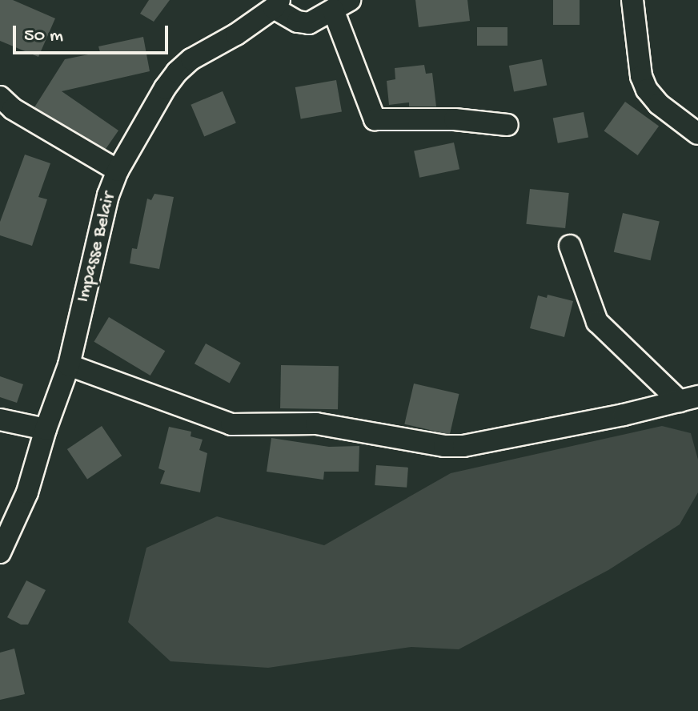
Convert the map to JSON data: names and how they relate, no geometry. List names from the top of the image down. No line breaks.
{"streets":{"street":["Impasse Belair"]},"scale_bar":"50 m"}
